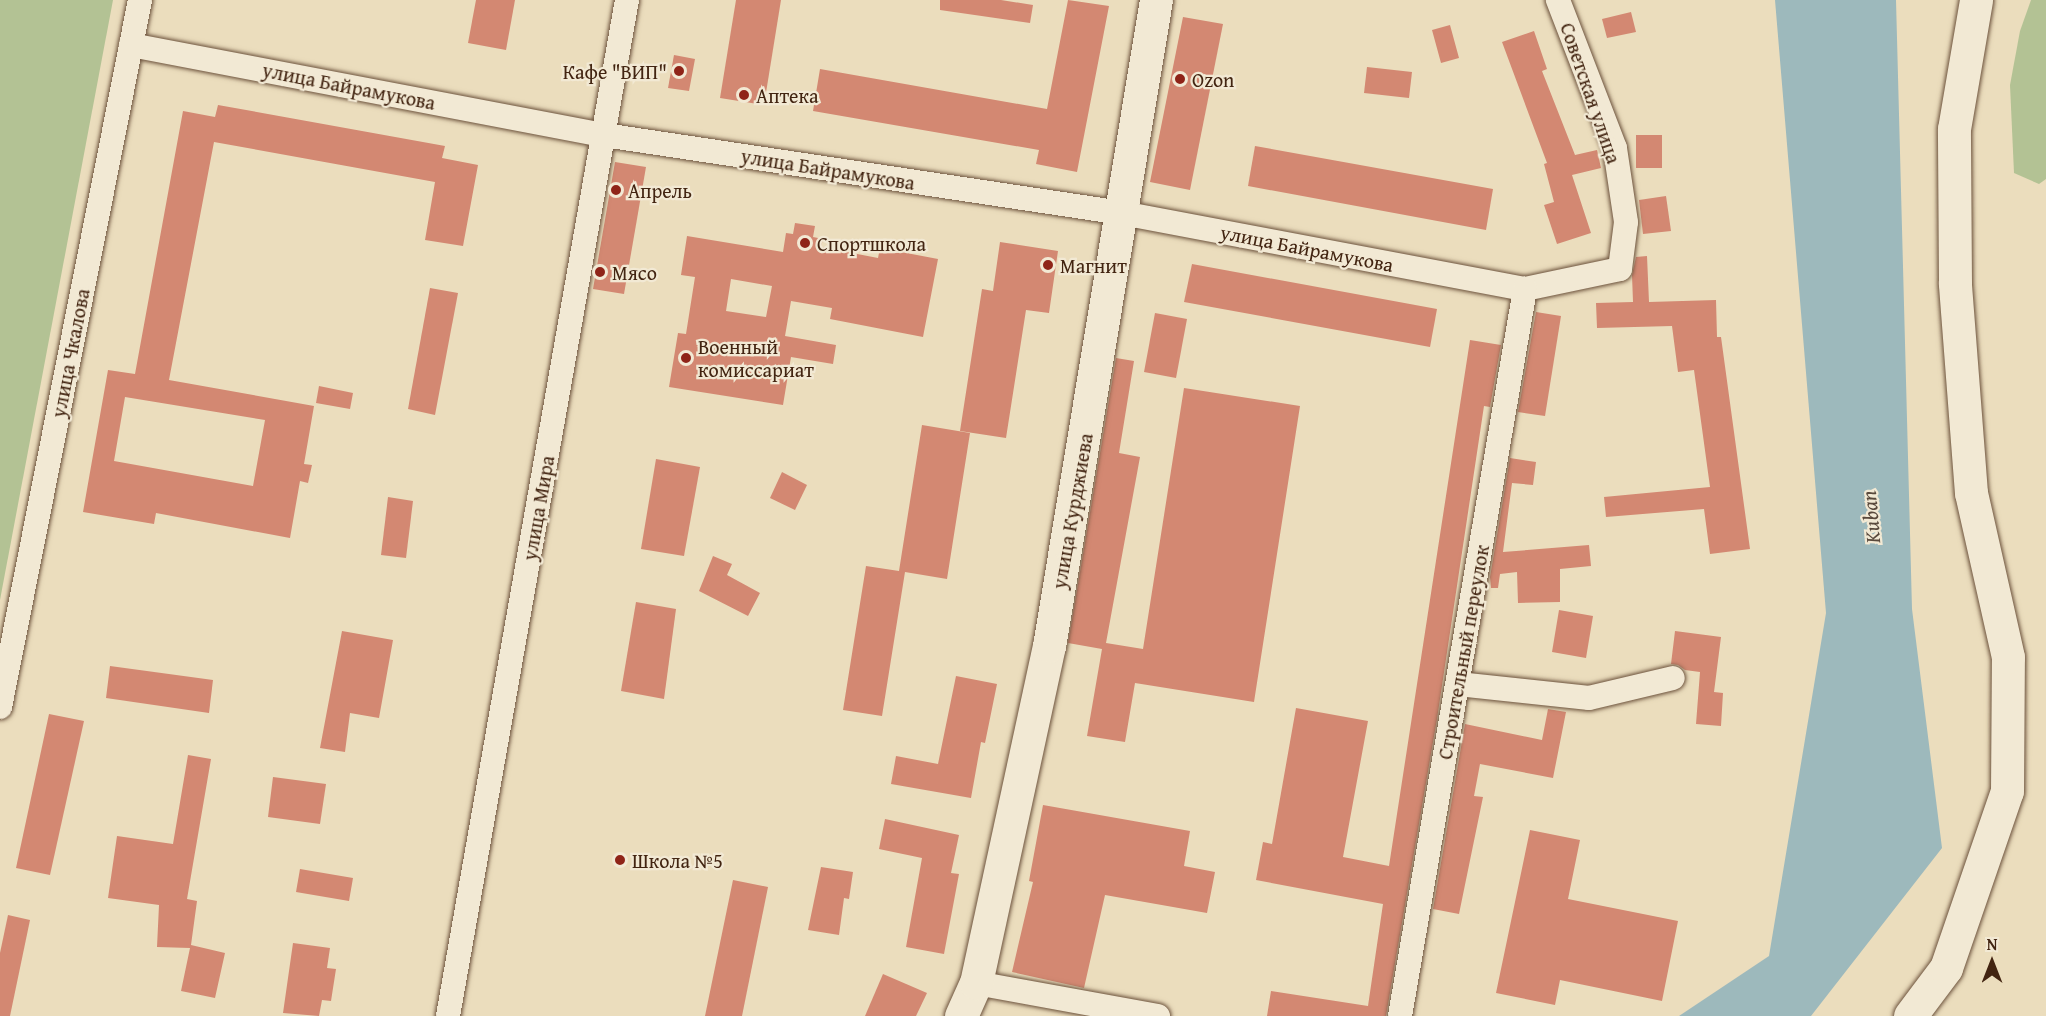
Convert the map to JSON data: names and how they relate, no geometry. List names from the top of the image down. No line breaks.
{"streets":{"street":["улица Байрамукова","Советская улица","улица Чкалова","улица Мира","улица Курджиева","Строительный переулок"]},"crossings":[["улица Байрамукова","Советская улица"],["улица Байрамукова","улица Чкалова"],["улица Байрамукова","улица Мира"],["улица Байрамукова","улица Курджиева"],["улица Байрамукова","Строительный переулок"],["Советская улица","Строительный переулок"]],"water":["Kuban"],"places":["Кафе \"ВИП\"","Ozon","Аптека","Апрель","Спортшкола","Магнит","Мясо","Военный комиссариат","Школа №5"],"north":"top"}
